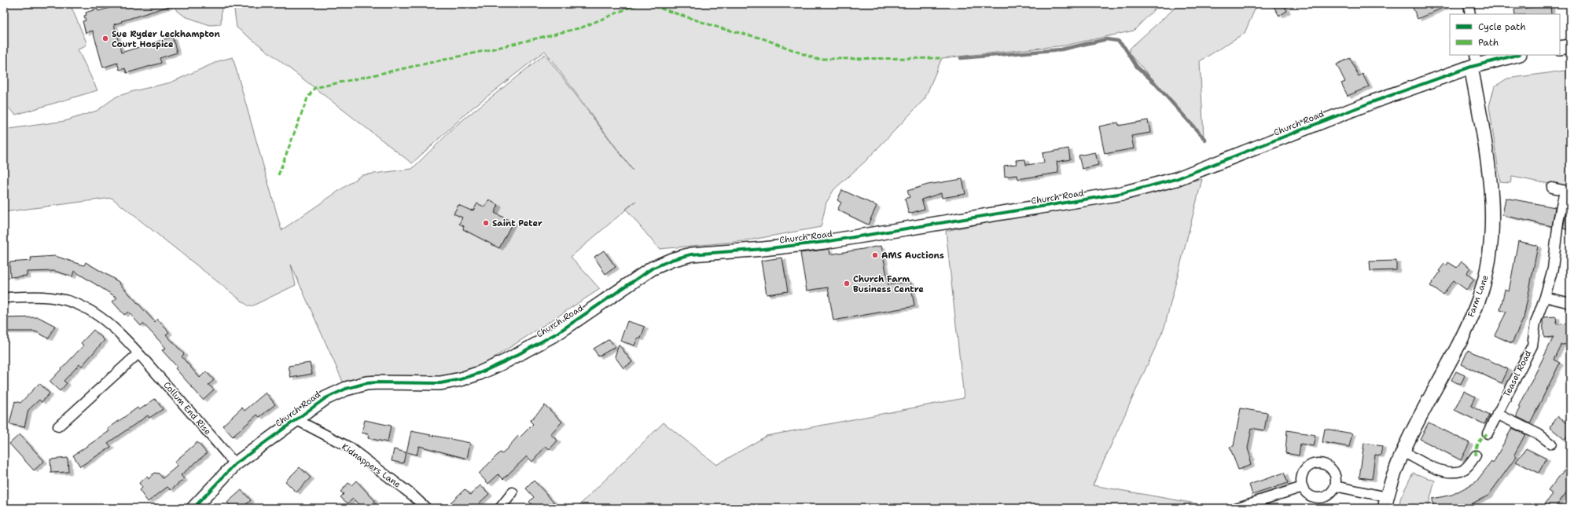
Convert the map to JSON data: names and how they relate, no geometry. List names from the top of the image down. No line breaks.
{"streets":{"street":["Church Road","Farm Lane","Teasel Road","Collum End Rise","Kidnappers Lane"]},"crossings":[["Church Road","Farm Lane"],["Church Road","Collum End Rise"],["Church Road","Kidnappers Lane"]],"places":["Sue Ryder Leckhampton Court Hospice","Saint Peter","AMS Auctions","Church Farm Business Centre"],"legend":["Cycle path","Path"]}
